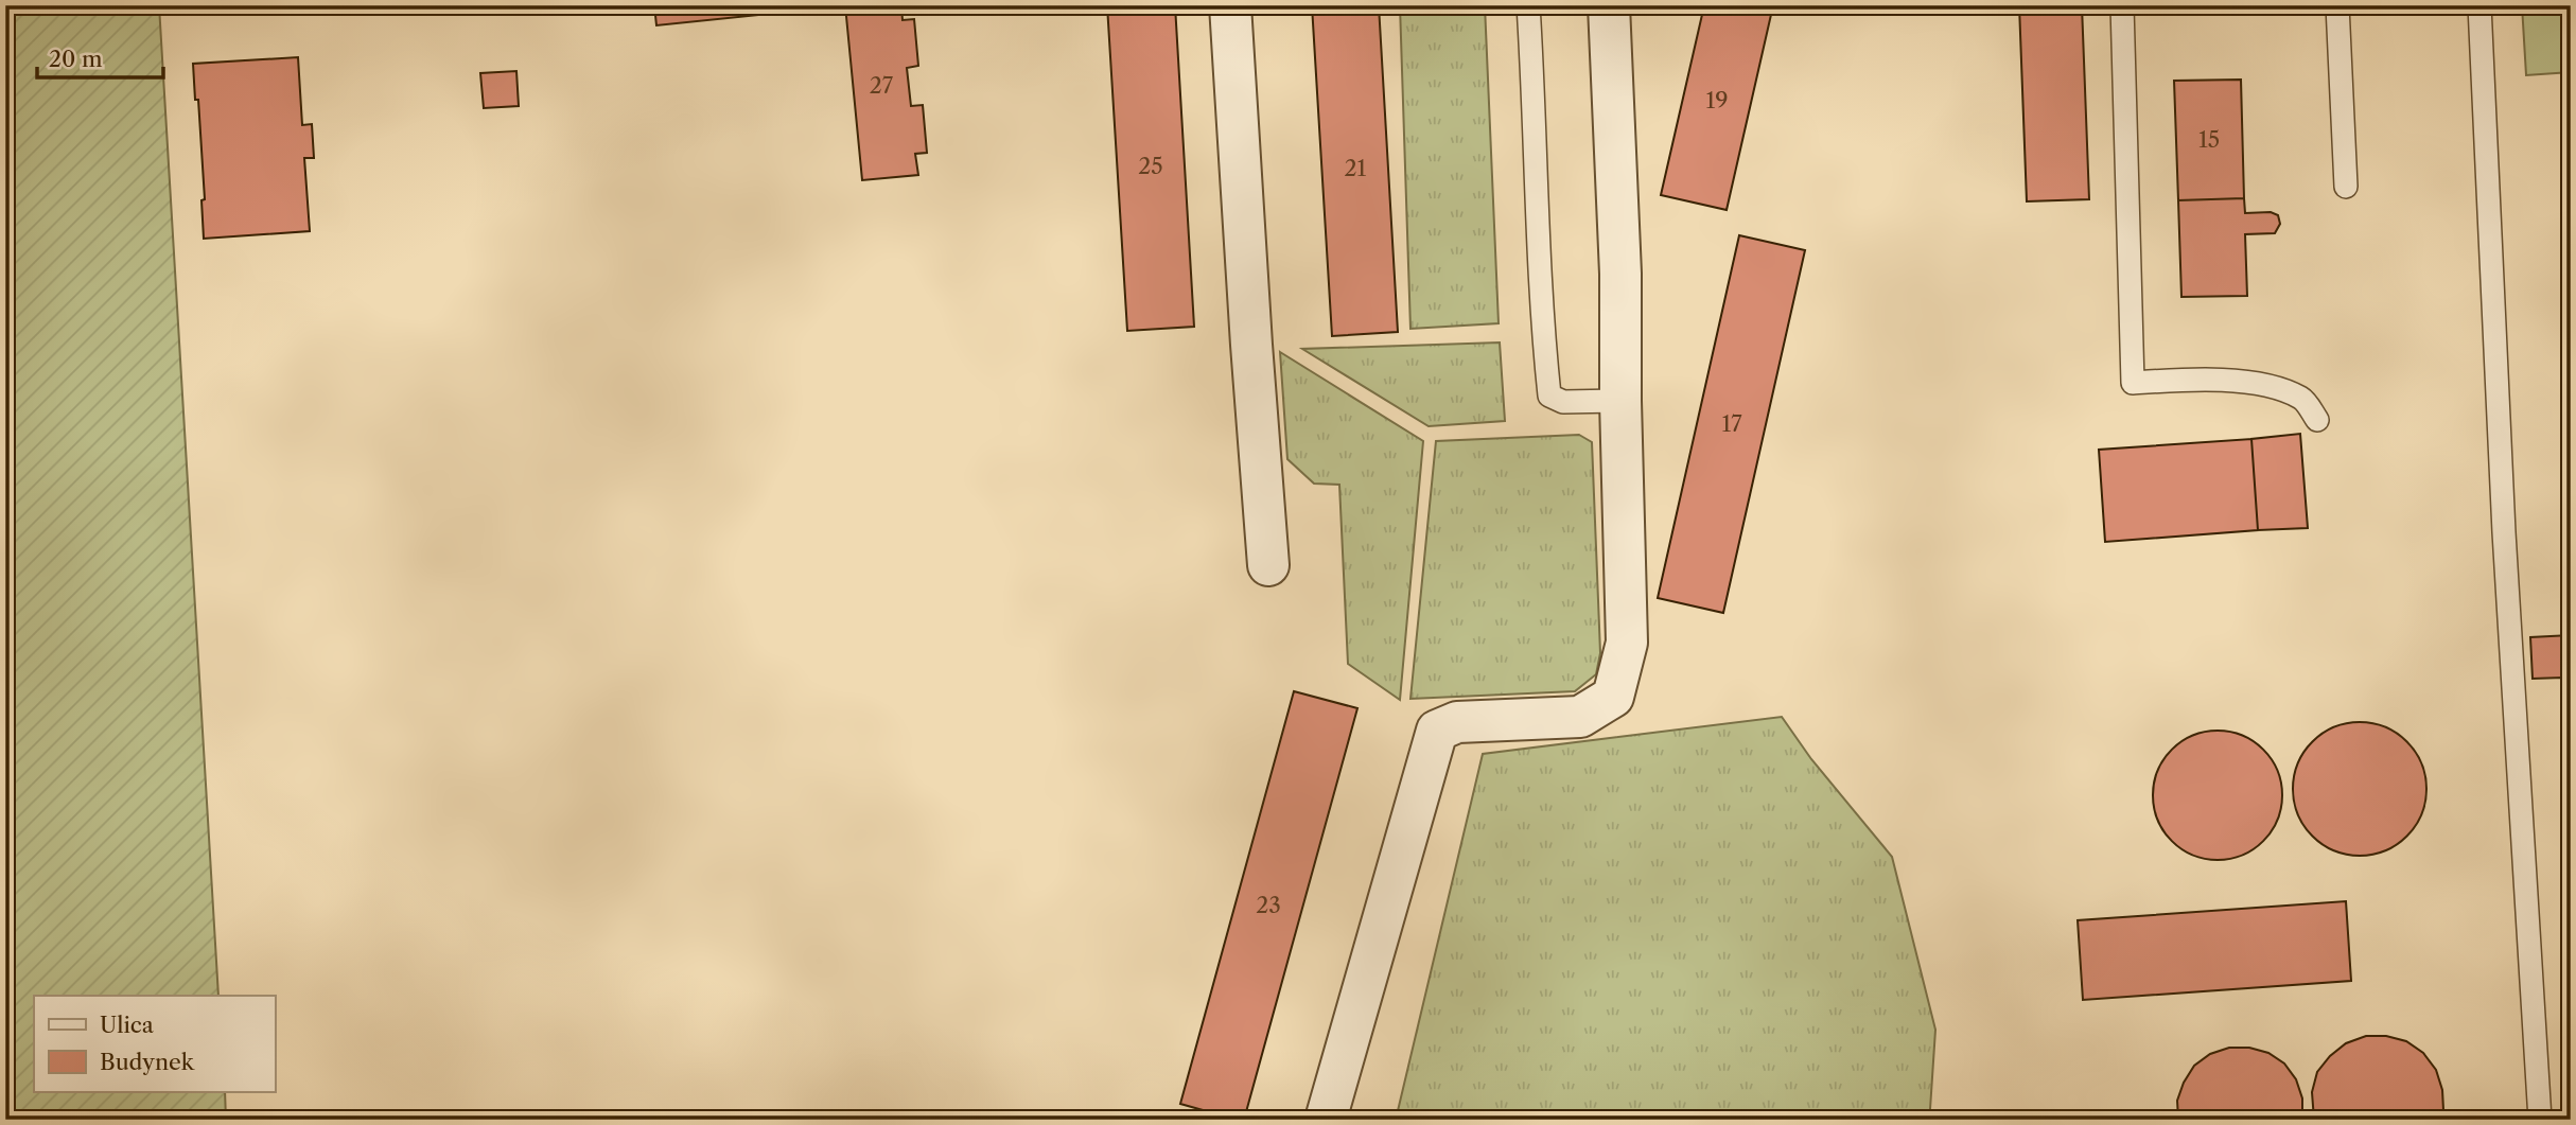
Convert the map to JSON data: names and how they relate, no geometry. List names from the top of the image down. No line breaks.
{"house_numbers":["27","19","15","25","21","17","23"],"legend":["Ulica","Budynek"],"scale_bar":"20 m"}
